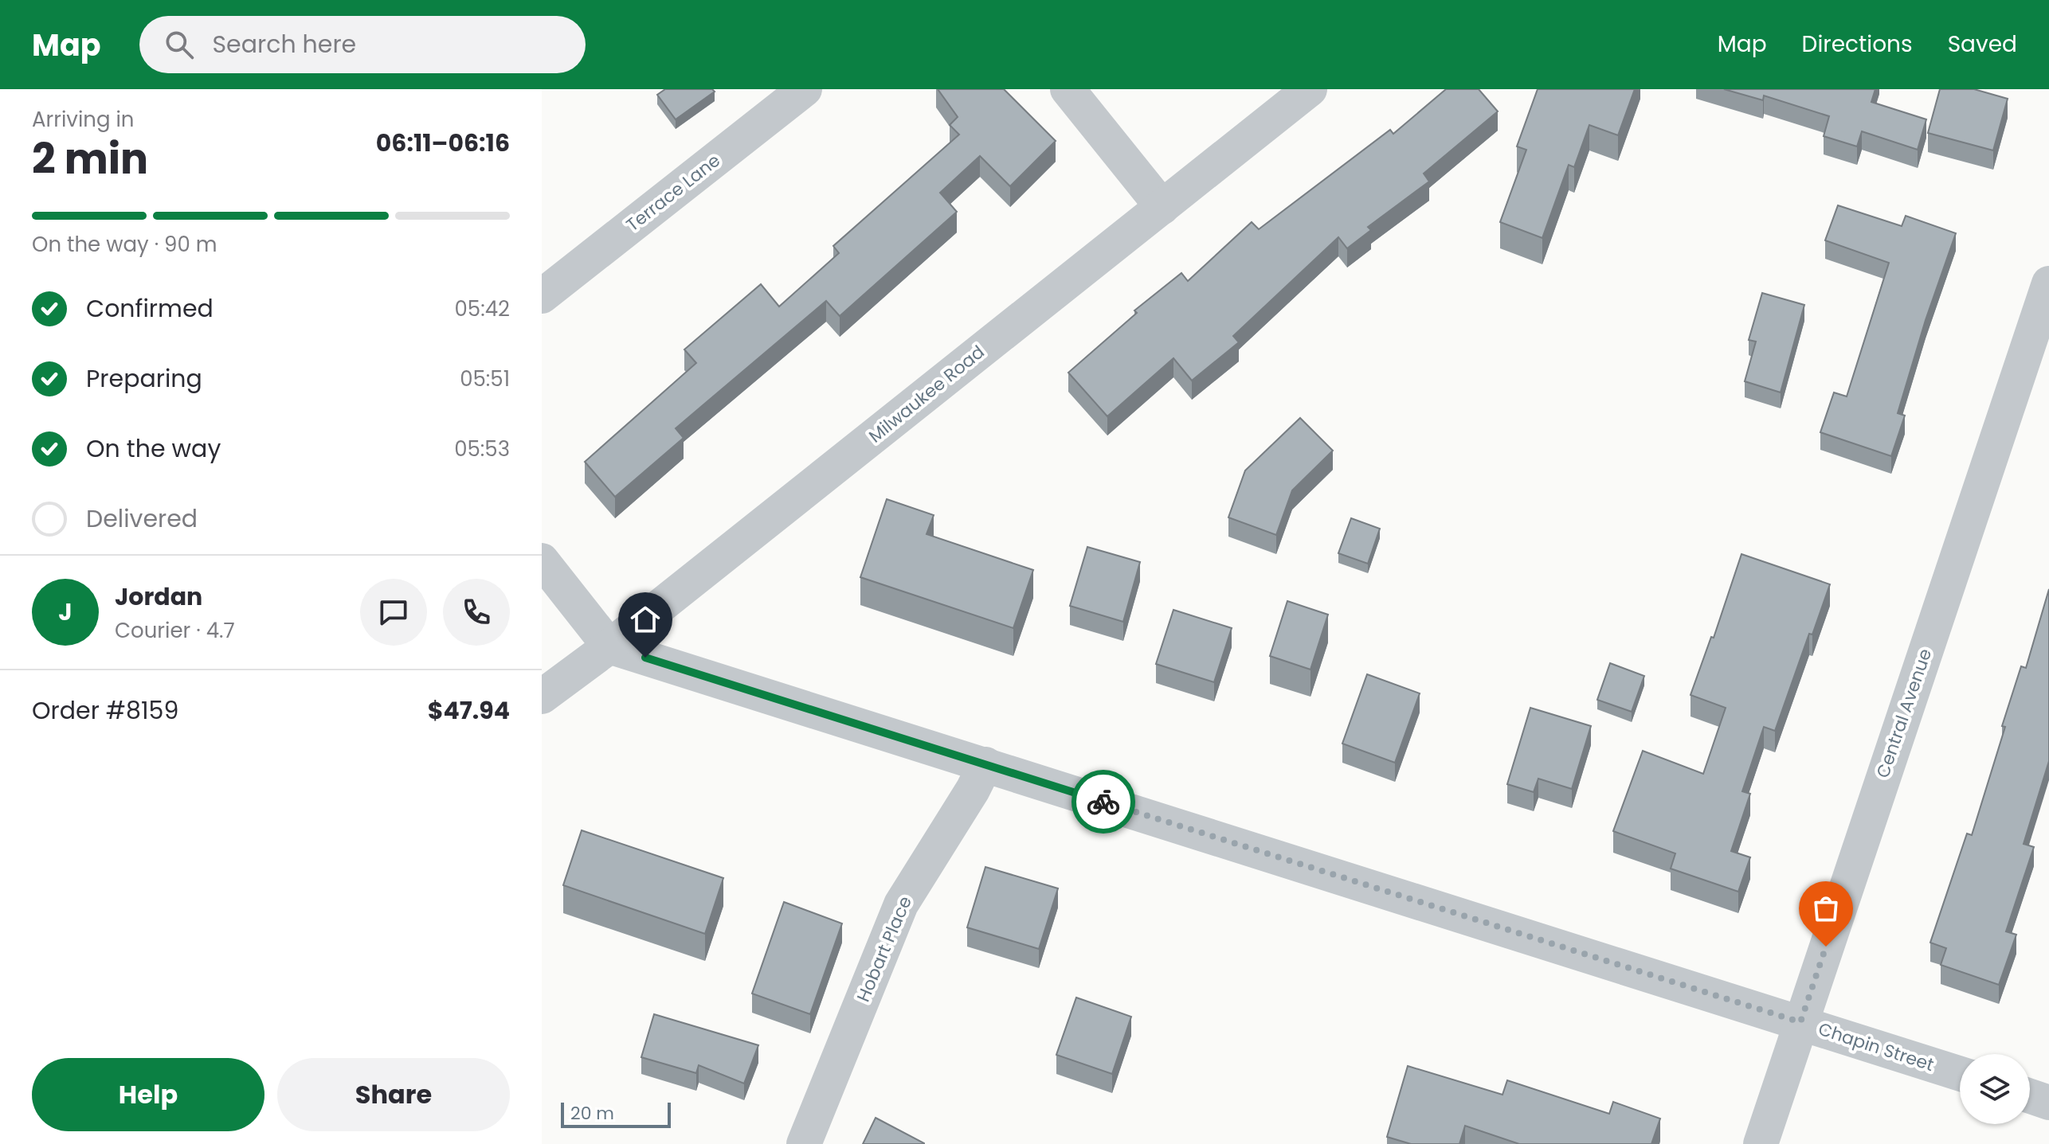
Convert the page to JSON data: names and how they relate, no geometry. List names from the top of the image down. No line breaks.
{"streets":{"street":["Terrace Lane","Milwaukee Road","Central Avenue","Hobart Place","Chapin Street"]},"crossings":[["Milwaukee Road","Chapin Street"],["Central Avenue","Chapin Street"],["Hobart Place","Chapin Street"]],"scale_bar":"20 m","page":{"header":"Map","search":"Search here","nav":["Map","Directions","Saved"],"heading":["2 min","Arriving in","06:11–06:16"],"panel":["Jordan","Courier · 4.7","Order #8159","$47.94"],"bar":"On the way · 90 m","list":[["Confirmed","05:42"],["Preparing","05:51"],["On the way","05:53"],"Delivered"],"round":"J","buttons":["Help","Share"],"scale":"20 m"}}
